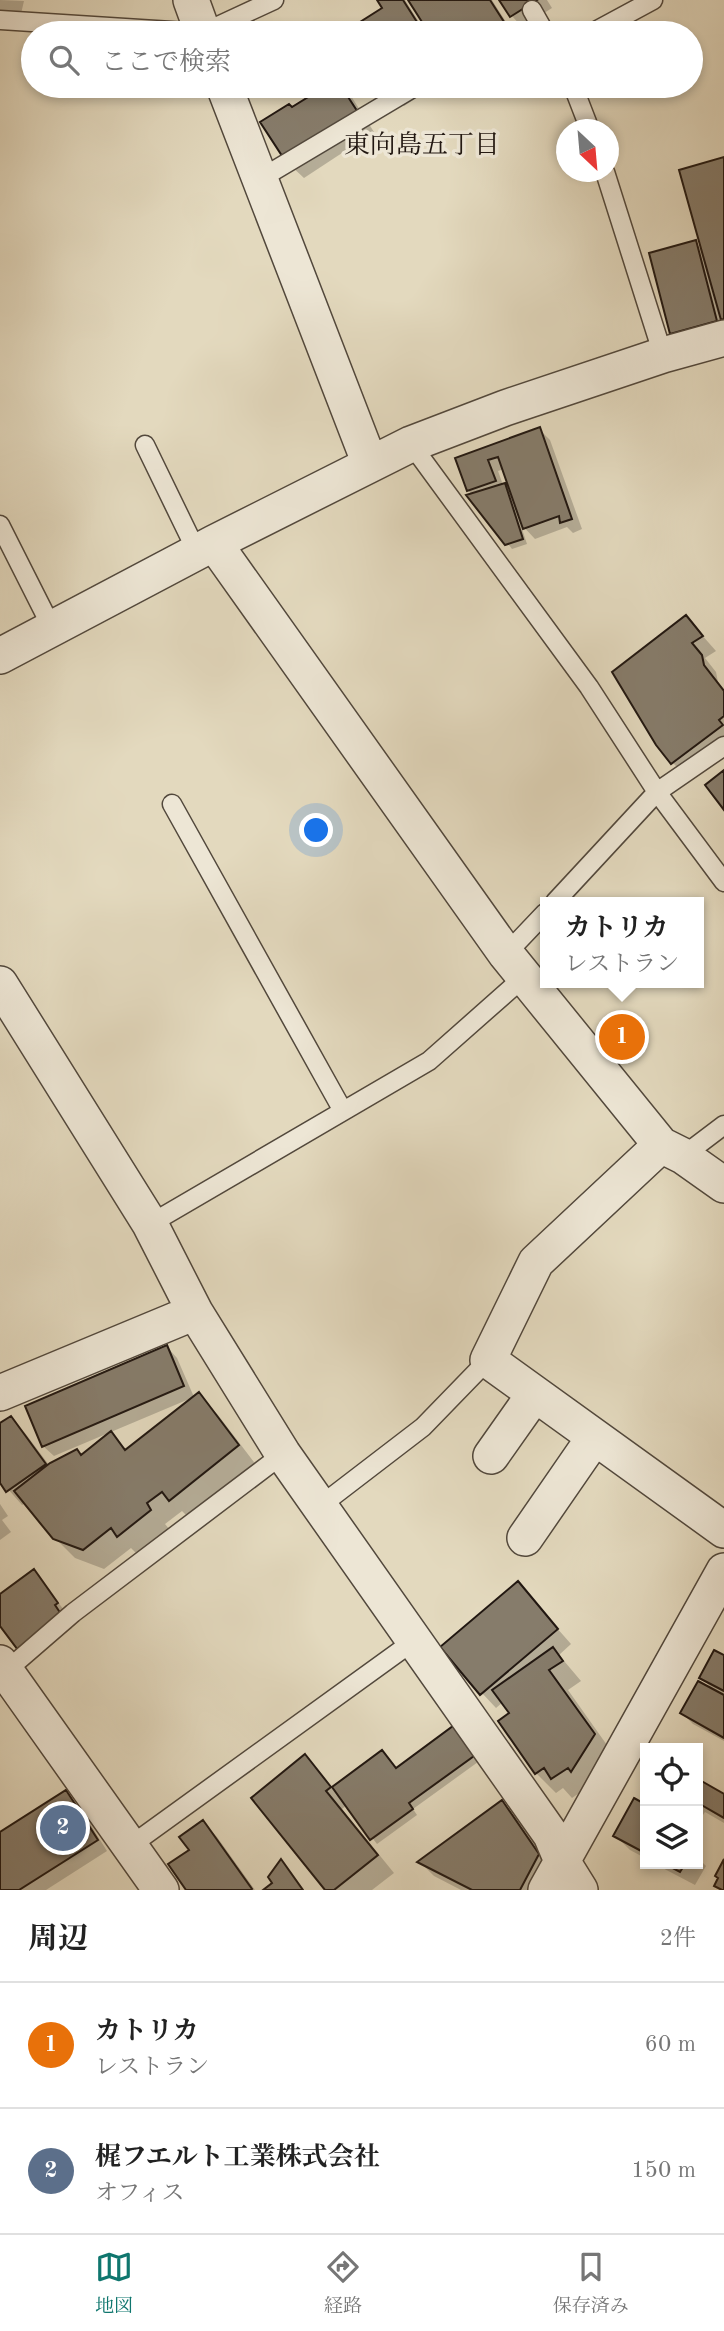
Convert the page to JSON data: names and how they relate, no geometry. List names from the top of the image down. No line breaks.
{"districts":["東向島五丁目"],"north":"bottom right","page":{"search":"ここで検索","popup":["カトリカ","レストラン"],"pins":["1","2"],"heading":["周辺","2件"],"list":[{"mark":"1","name":"カトリカ","note":"レストラン","value":"60 m"},{"mark":"2","name":"梶フエルト工業株式会社","note":"オフィス","value":"150 m"}],"nav":["地図","経路","保存済み"]}}
